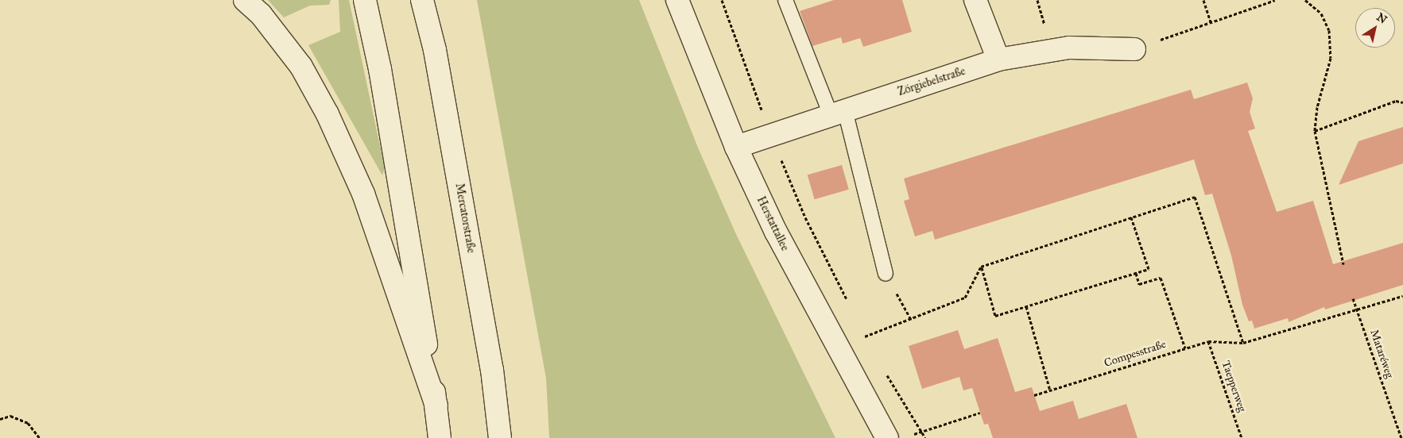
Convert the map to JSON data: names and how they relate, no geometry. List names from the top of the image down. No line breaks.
{"streets":{"main road":["Zörgiebelstraße","Mercatorstraße","Herstattallee"],"path":["Compesstraße","Mataréweg","Taepperweg"]},"crossings":[["Zörgiebelstraße","Herstattallee"],["Compesstraße","Mataréweg"],["Compesstraße","Taepperweg"]],"north":"top right"}
